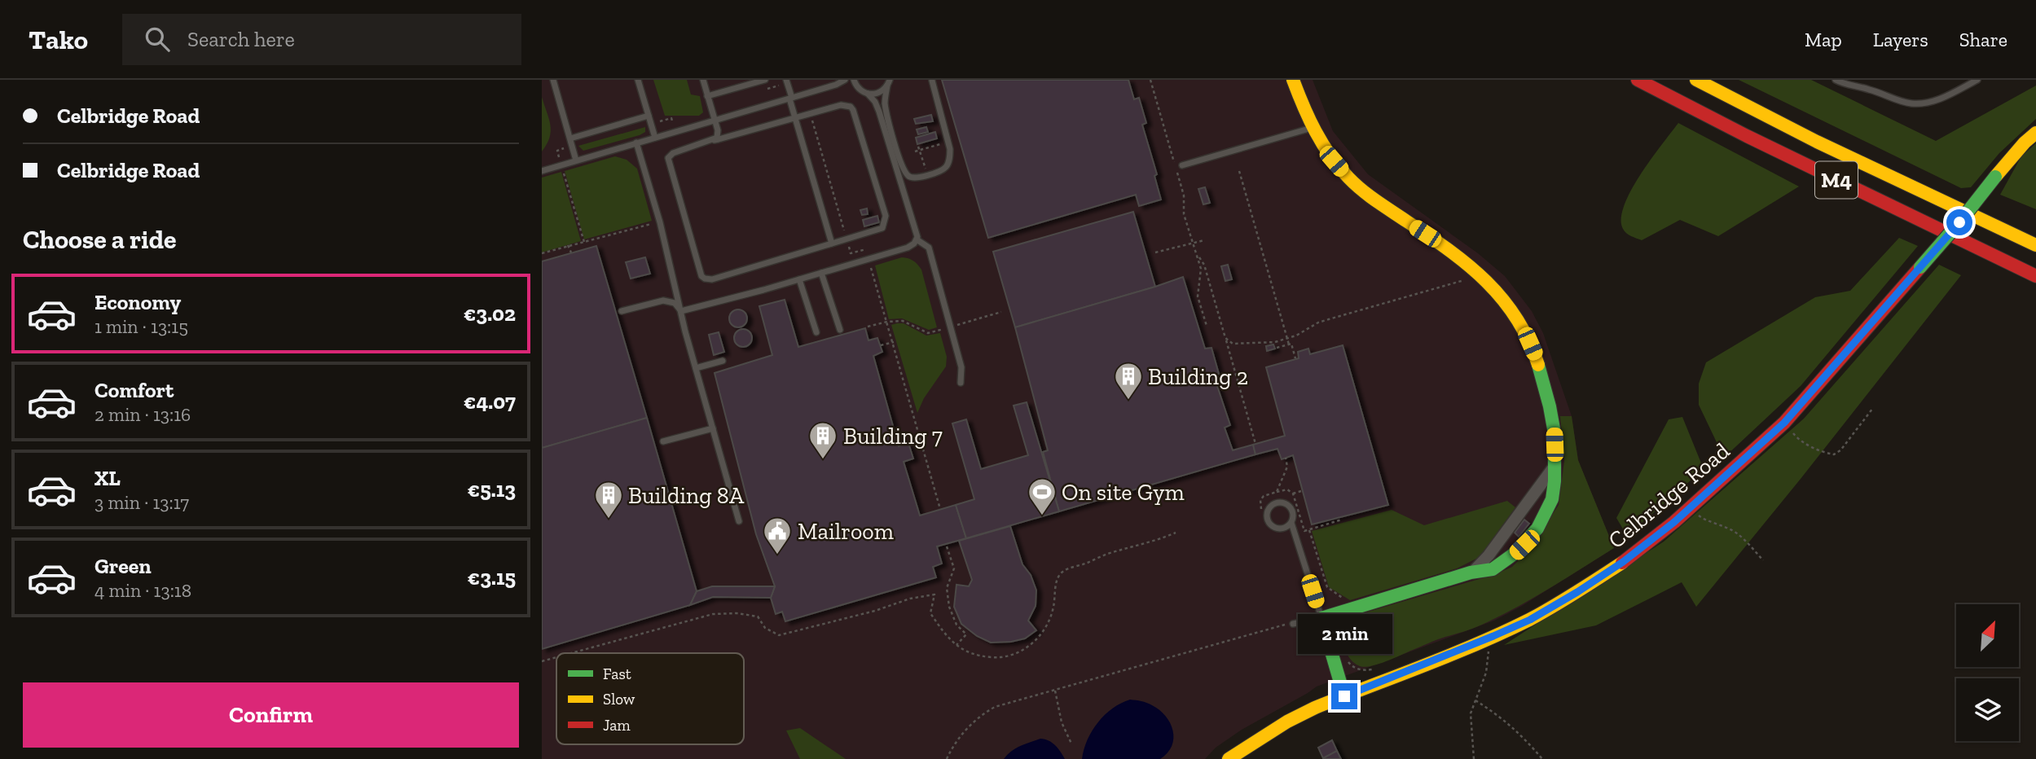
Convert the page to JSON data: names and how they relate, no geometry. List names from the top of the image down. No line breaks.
{"streets":{"main road":["M4","Celbridge Road"]},"places":{"building":["Building 2","Building 7","Building 8A"],"sports":["On site Gym"],"public building":["Mailroom"]},"legend":["Fast","Slow","Jam"],"north":"top right","page":{"header":"Tako","search":"Search here","nav":["Map","Layers","Share"],"banner":["Celbridge Road","Celbridge Road"],"heading":"Choose a ride","list":[{"name":"Economy","note":"1 min · 13:15","value":"€3.02"},{"name":"Comfort","note":"2 min · 13:16","value":"€4.07"},{"name":"XL","note":"3 min · 13:17","value":"€5.13"},{"name":"Green","note":"4 min · 13:18","value":"€3.15"}],"bubble":"2 min","buttons":"Confirm"}}
